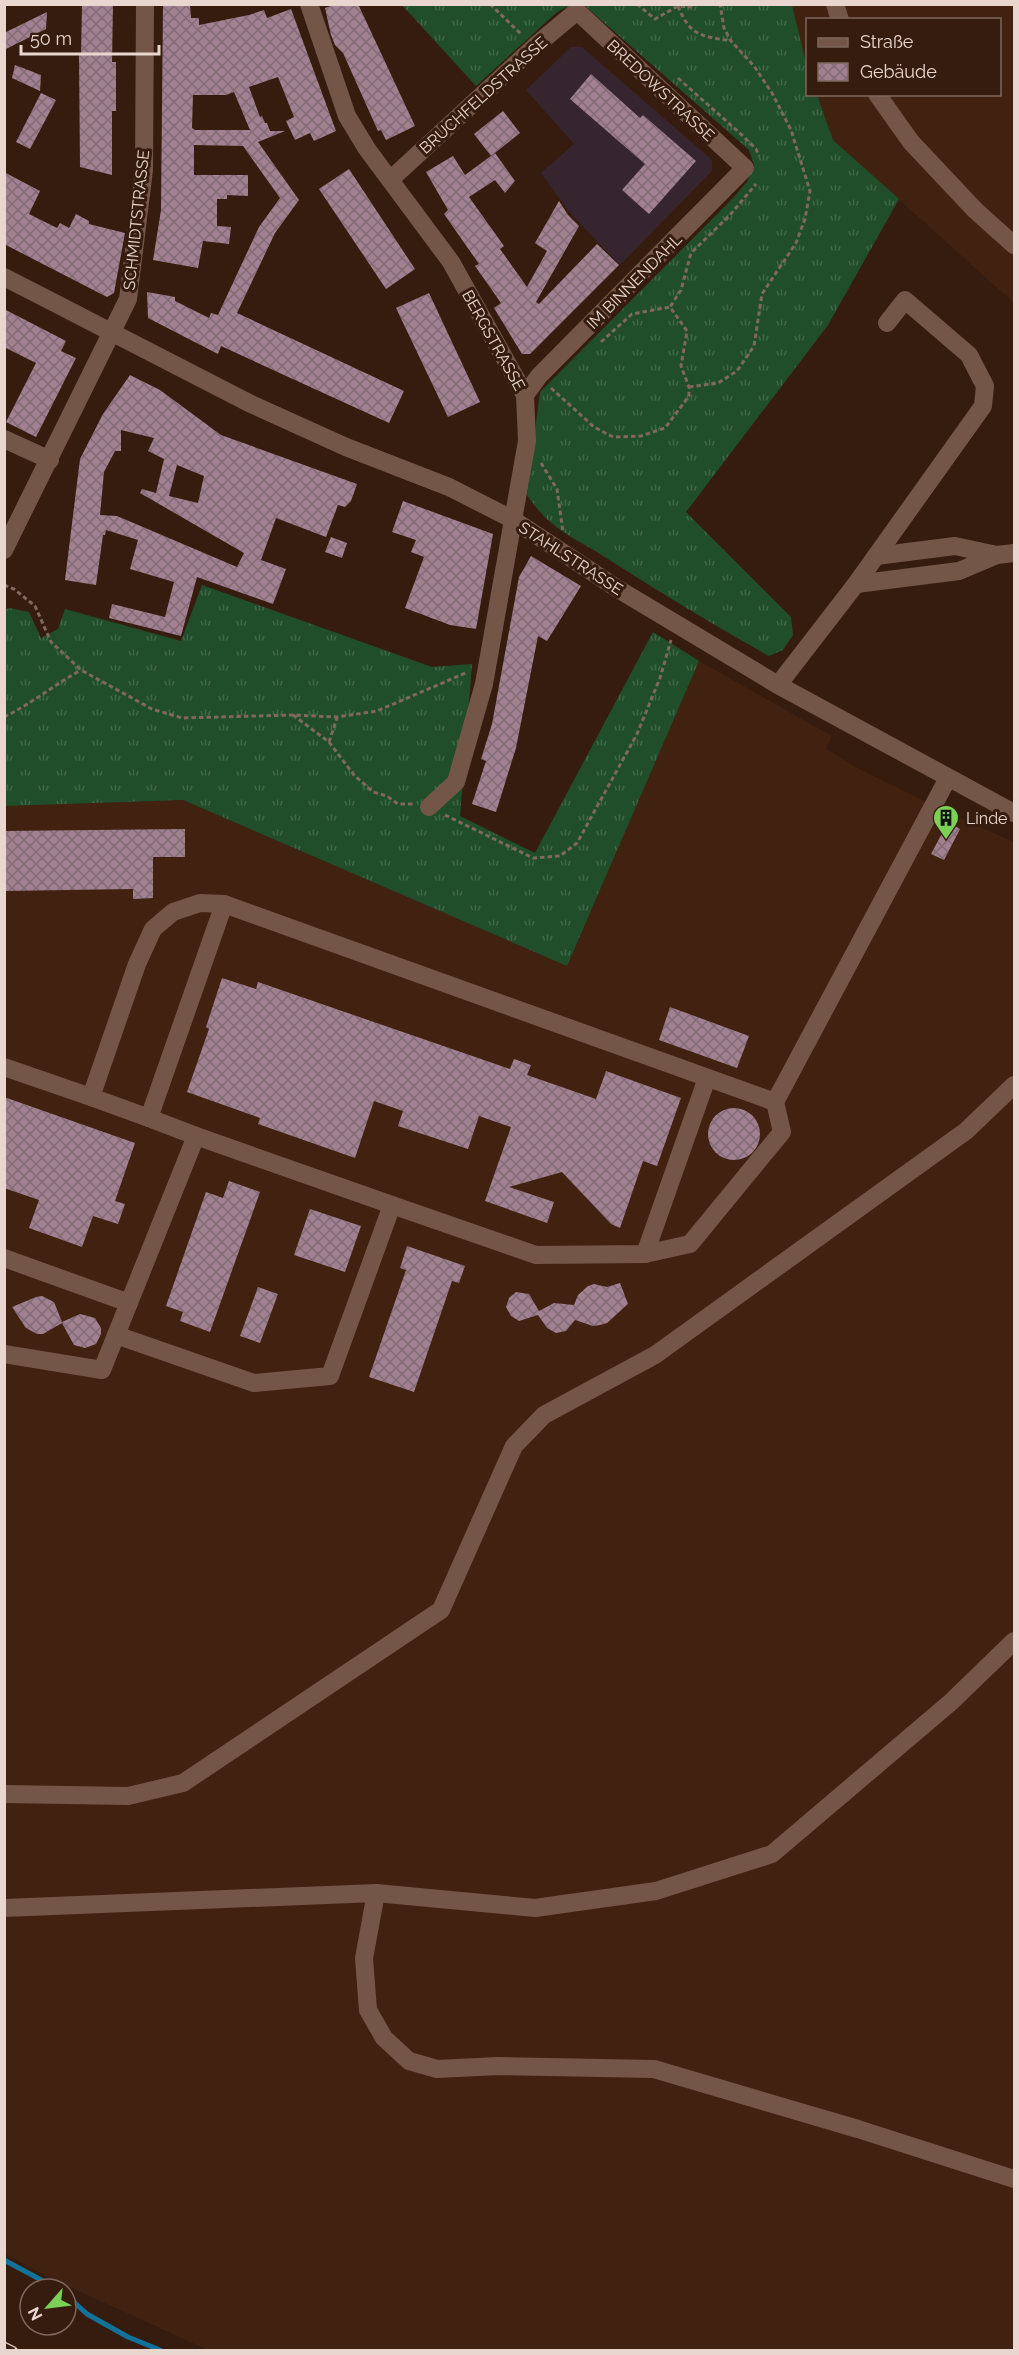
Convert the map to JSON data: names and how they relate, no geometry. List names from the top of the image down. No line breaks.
{"streets":{"street":["BREDOWSTRASSE","BRUCHFELDSTRASSE","SCHMIDTSTRASSE","IM BINNENDAHL","BERGSTRASSE","STAHLSTRASSE"]},"crossings":[["BREDOWSTRASSE","BRUCHFELDSTRASSE"],["BREDOWSTRASSE","IM BINNENDAHL"],["BRUCHFELDSTRASSE","BERGSTRASSE"],["SCHMIDTSTRASSE","STAHLSTRASSE"],["IM BINNENDAHL","BERGSTRASSE"],["BERGSTRASSE","STAHLSTRASSE"]],"places":{"building":["Linde"]},"legend":["Straße","Gebäude"],"scale_bar":"50 m","north":"bottom left"}
